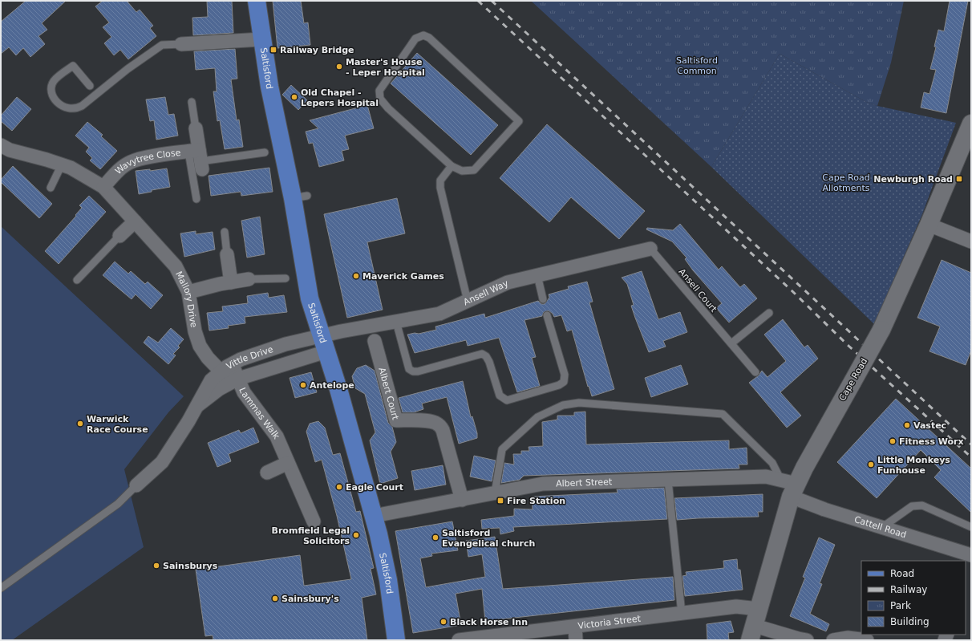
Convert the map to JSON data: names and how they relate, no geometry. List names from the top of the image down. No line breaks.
{"streets":{"main road":["Saltisford"],"street":["Wavytree Close","Ansell Way","Mallory Drive","Vittle Drive","Cape Road","Albert Court","Lammas Walk","Albert Street","Cattell Road","Victoria Street"],"lane":["Ansell Court"]},"crossings":[["Saltisford","Ansell Way"],["Saltisford","Vittle Drive"],["Saltisford","Albert Street"],["Wavytree Close","Mallory Drive"],["Ansell Court","Ansell Way"],["Ansell Way","Vittle Drive"],["Mallory Drive","Vittle Drive"],["Mallory Drive","Lammas Walk"],["Vittle Drive","Lammas Walk"],["Cape Road","Albert Street"],["Cape Road","Cattell Road"],["Cape Road","Victoria Street"],["Albert Court","Albert Street"],["Albert Street","Cattell Road"]],"parks":["Saltisford Common","Cape Road Allotments"],"places":{"transit":["Railway Bridge","Newburgh Road","Fire Station"],"other":["Master's House - Leper Hospital","Old Chapel - Lepers Hospital","Maverick Games","Antelope","Warwick Race Course","Vastec","Fitness Worx","Little Monkeys Funhouse","Eagle Court","Bromfield Legal Solicitors","Saltisford Evangelical church","Sainsburys","Sainsbury's","Black Horse Inn"]},"legend":["Road","Railway","Park","Building"]}
